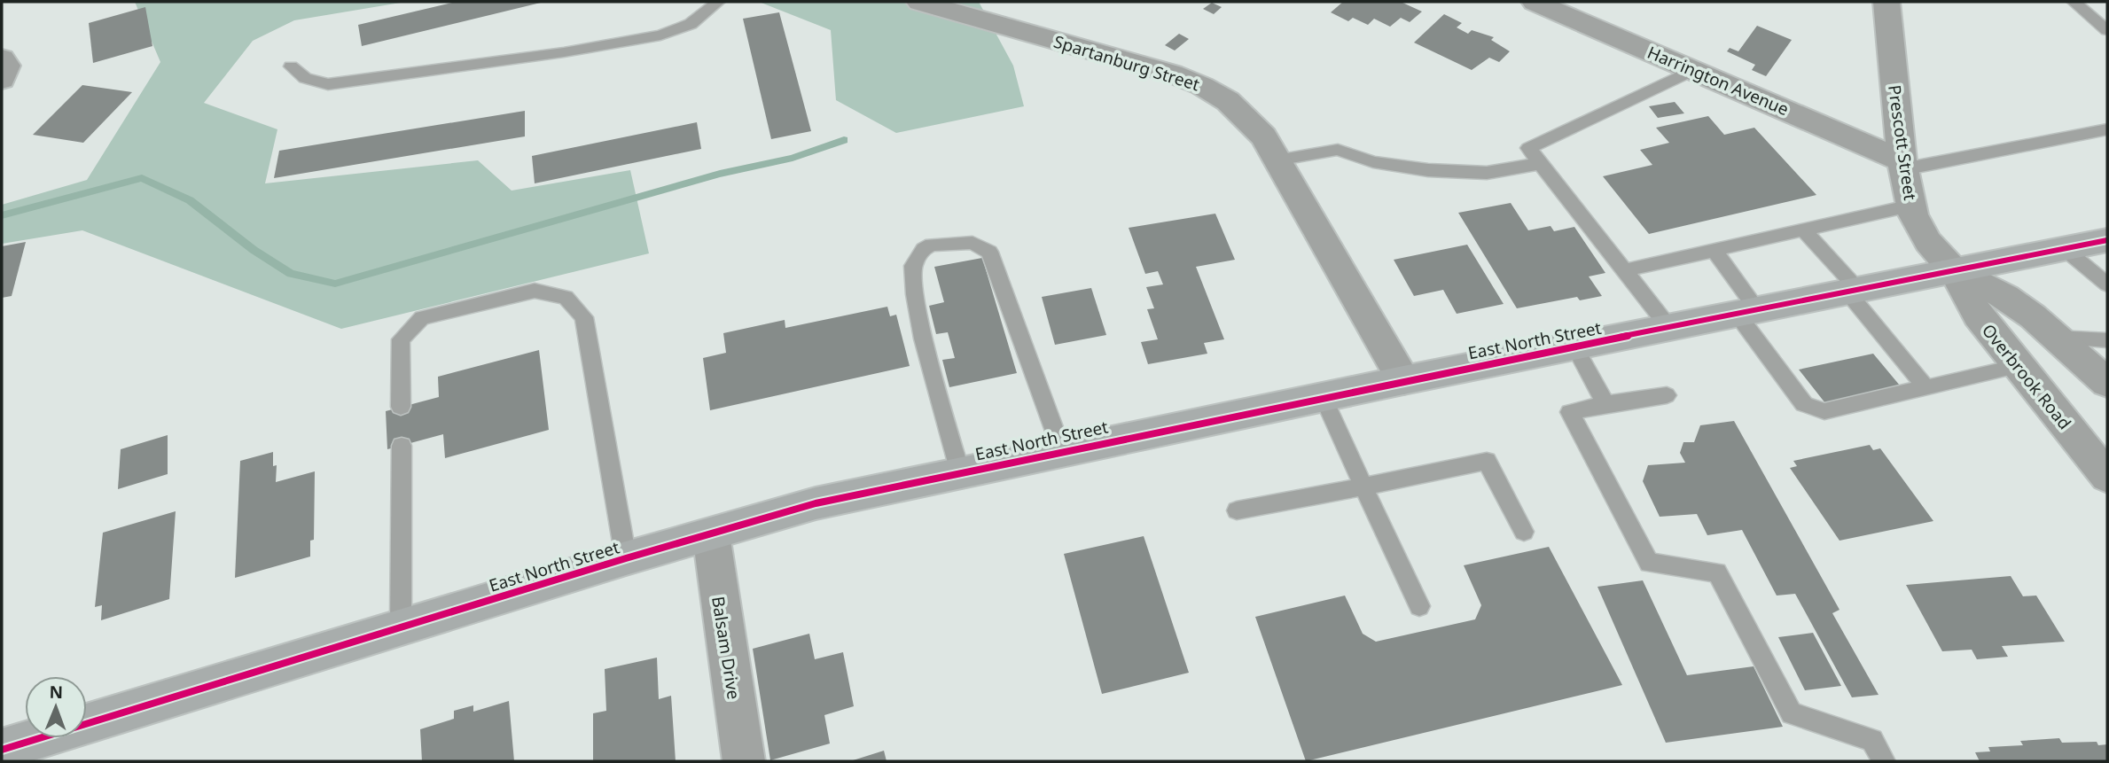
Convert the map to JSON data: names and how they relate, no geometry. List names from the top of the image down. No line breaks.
{"streets":{"main road":["East North Street"],"street":["Spartanburg Street","Harrington Avenue","Prescott Street","Overbrook Road","Balsam Drive"]},"crossings":[["Spartanburg Street","East North Street"],["Harrington Avenue","Prescott Street"],["Prescott Street","East North Street"],["Prescott Street","Overbrook Road"],["East North Street","Overbrook Road"],["East North Street","Balsam Drive"]],"north":"top"}
